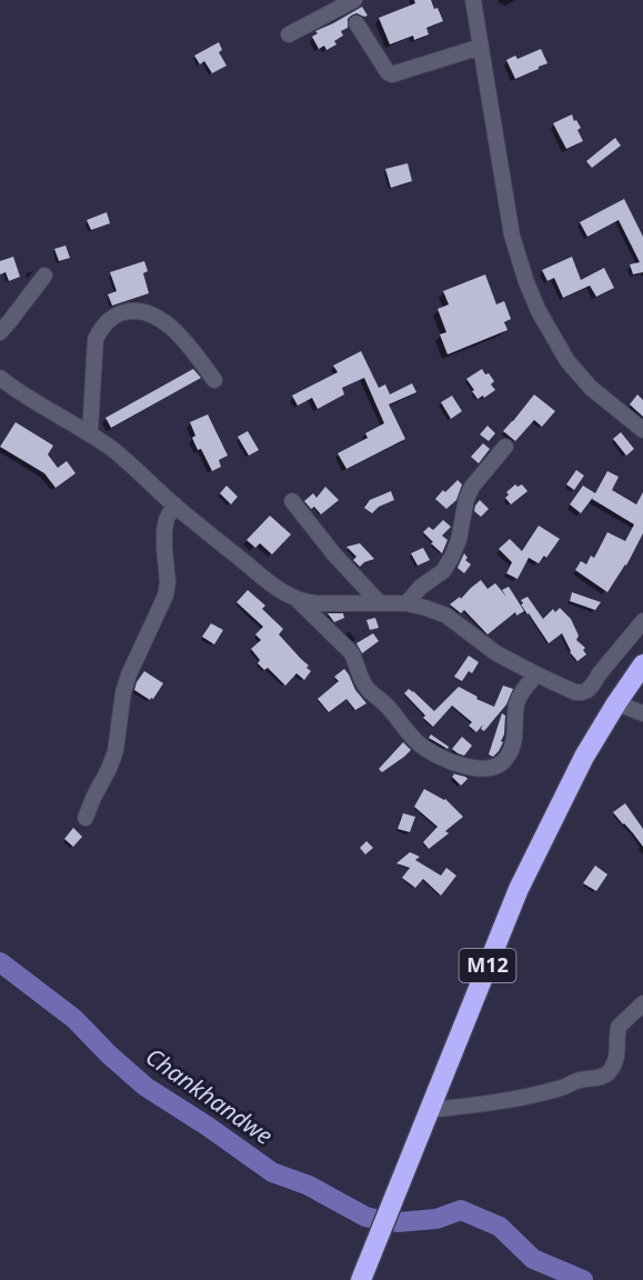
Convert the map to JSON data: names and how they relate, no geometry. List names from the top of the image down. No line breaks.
{"streets":{"highway":["M12"]},"water":["Chankhandwe"]}
